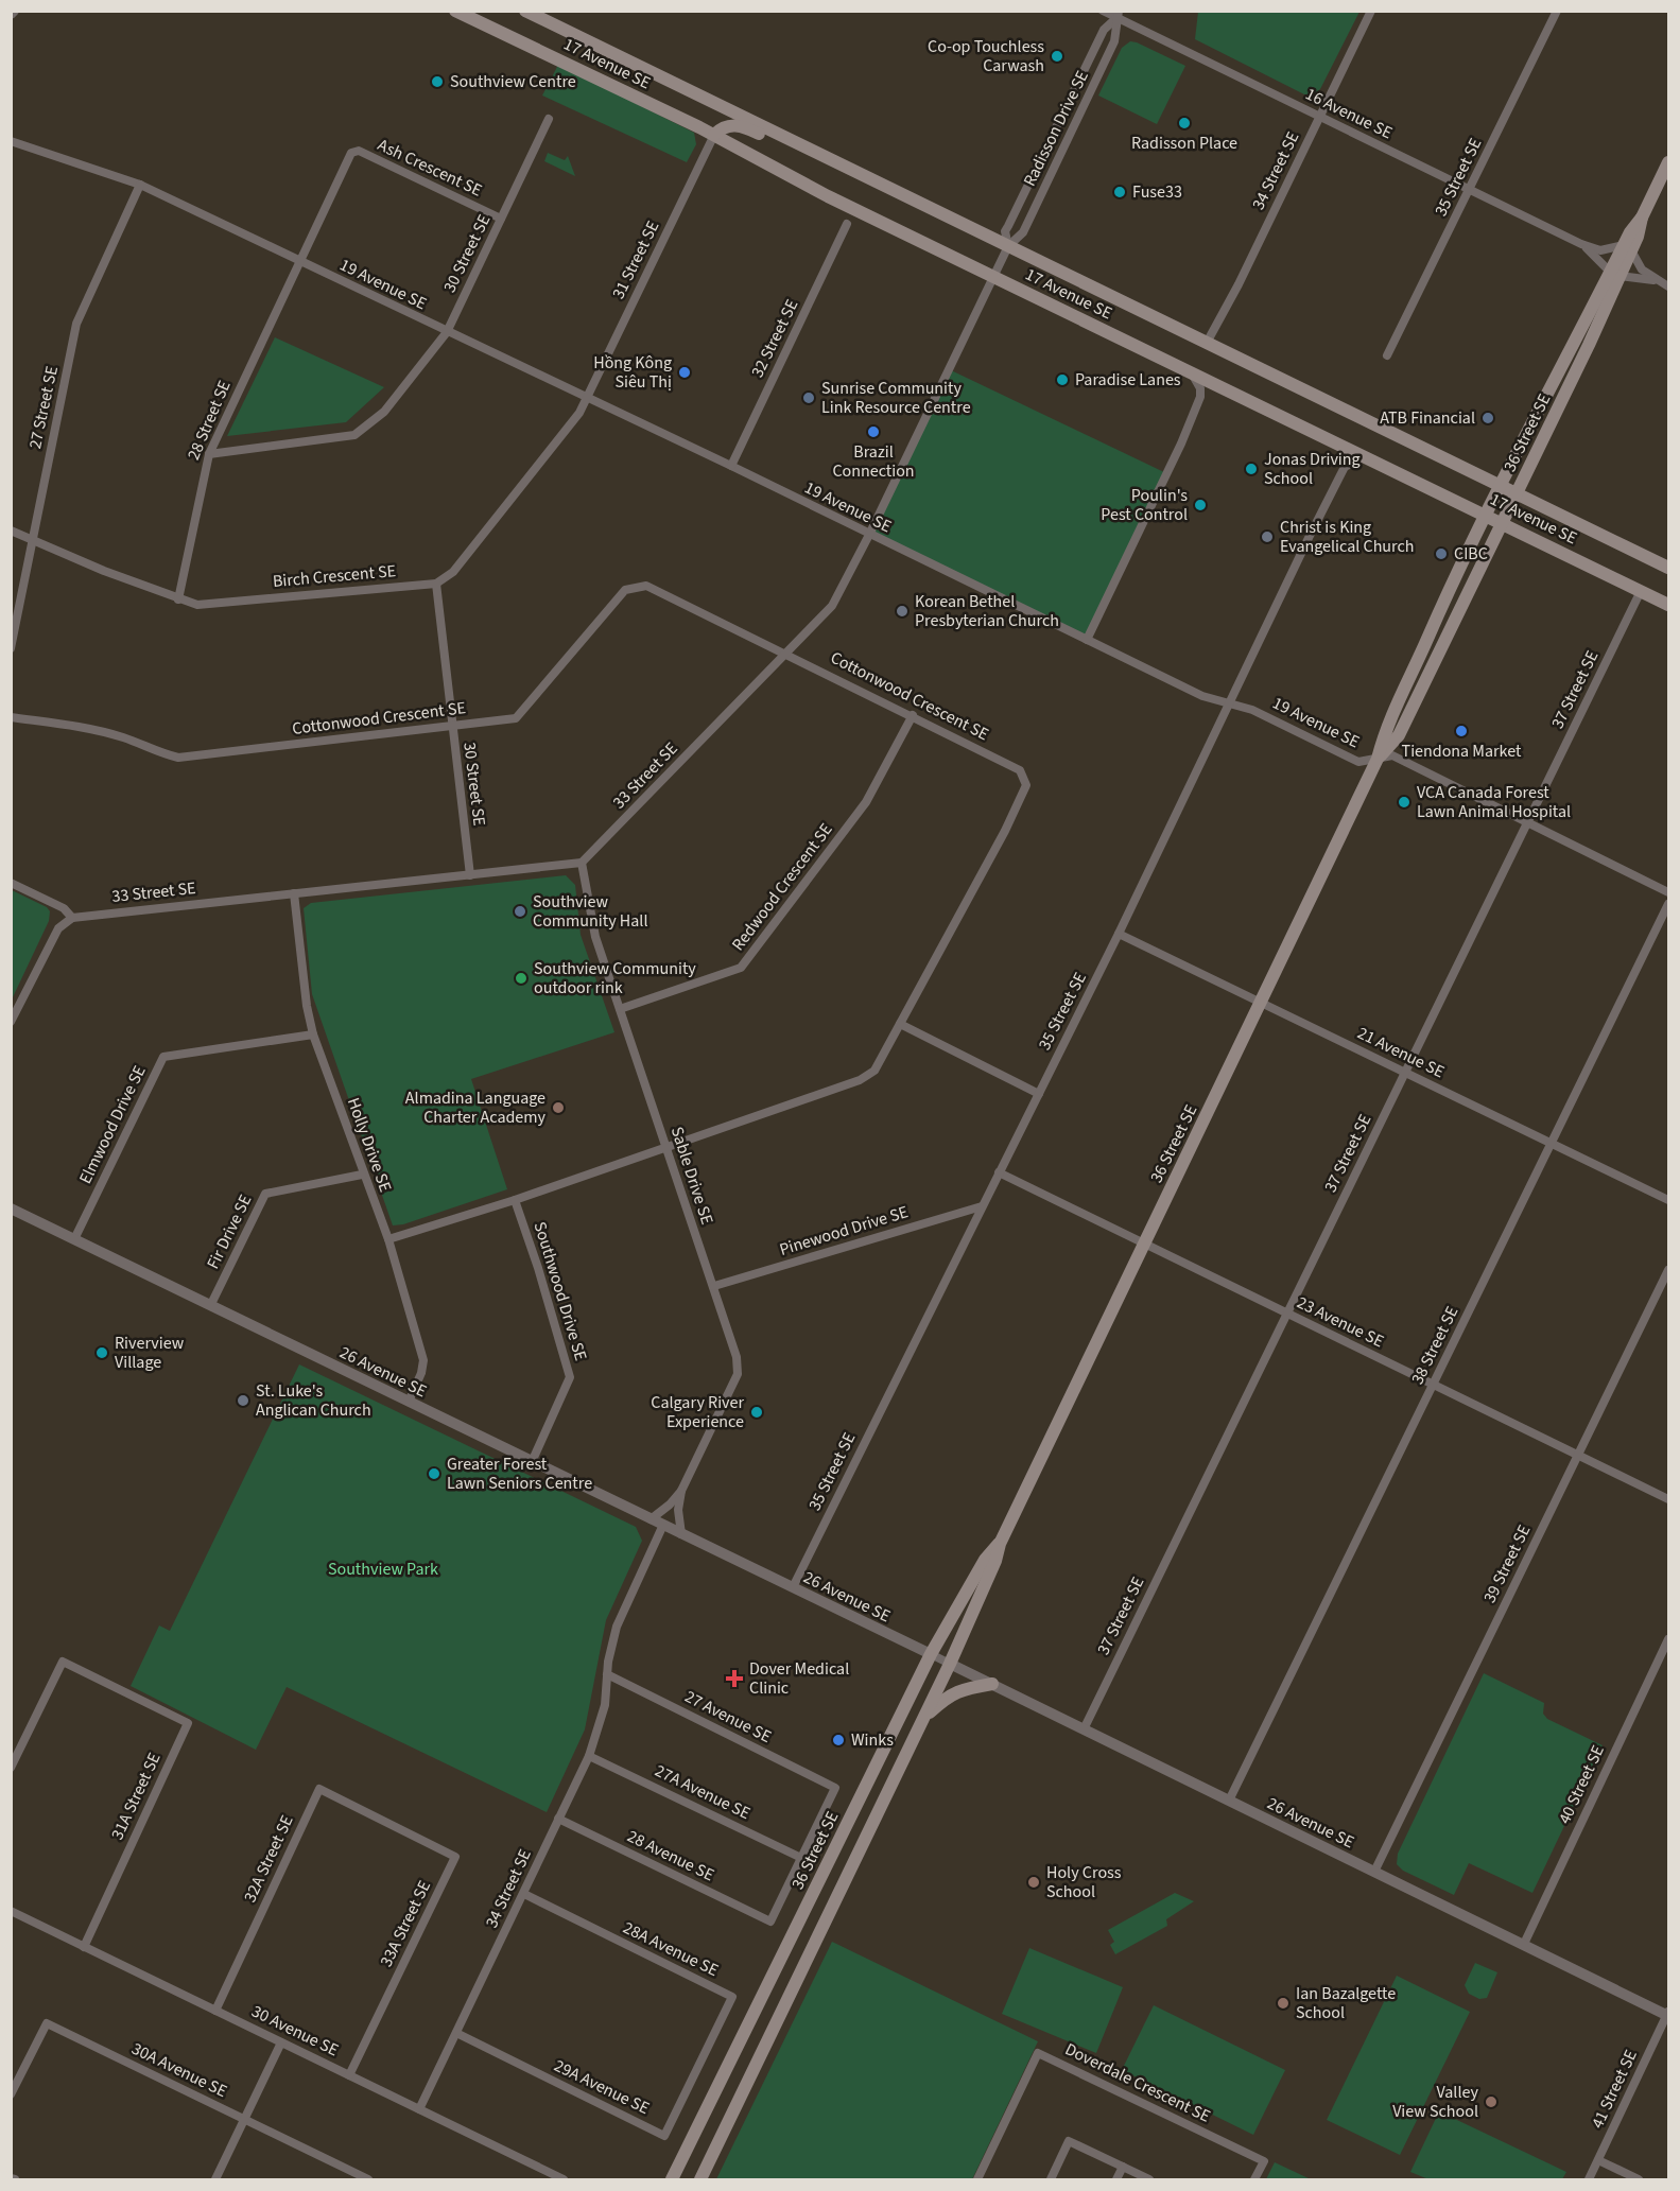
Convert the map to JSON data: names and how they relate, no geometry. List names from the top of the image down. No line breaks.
{"streets":{"main road":["17 Avenue SE","36 Street SE"],"street":["16 Avenue SE","Radisson Drive SE","Ash Crescent SE","34 Street SE","35 Street SE","30 Street SE","31 Street SE","19 Avenue SE","32 Street SE","27 Street SE","28 Street SE","Birch Crescent SE","37 Street SE","Cottonwood Crescent SE","33 Street SE","Redwood Crescent SE","21 Avenue SE","Elmwood Drive SE","Holly Drive SE","Sable Drive SE","Pinewood Drive SE","Fir Drive SE","Southwood Drive SE","23 Avenue SE","38 Street SE","26 Avenue SE","39 Street SE","27 Avenue SE","40 Street SE","27A Avenue SE","31A Street SE","28 Avenue SE","32A Street SE","33A Street SE","28A Avenue SE","30 Avenue SE","30A Avenue SE","Doverdale Crescent SE","29A Avenue SE","41 Street SE"]},"crossings":[["17 Avenue SE","Radisson Drive SE"],["17 Avenue SE","34 Street SE"],["17 Avenue SE","35 Street SE"],["17 Avenue SE","31 Street SE"],["17 Avenue SE","36 Street SE"],["17 Avenue SE","37 Street SE"],["17 Avenue SE","33 Street SE"],["16 Avenue SE","Radisson Drive SE"],["16 Avenue SE","34 Street SE"],["16 Avenue SE","35 Street SE"],["16 Avenue SE","36 Street SE"],["Radisson Drive SE","33 Street SE"],["Ash Crescent SE","30 Street SE"],["Ash Crescent SE","19 Avenue SE"],["Ash Crescent SE","28 Street SE"],["34 Street SE","27 Avenue SE"],["34 Street SE","27A Avenue SE"],["34 Street SE","28 Avenue SE"],["34 Street SE","28A Avenue SE"],["34 Street SE","30 Avenue SE"],["34 Street SE","29A Avenue SE"],["35 Street SE","19 Avenue SE"],["35 Street SE","21 Avenue SE"],["35 Street SE","Pinewood Drive SE"],["35 Street SE","23 Avenue SE"],["35 Street SE","26 Avenue SE"],["30 Street SE","19 Avenue SE"],["30 Street SE","28 Street SE"],["30 Street SE","Birch Crescent SE"],["30 Street SE","Cottonwood Crescent SE"],["30 Street SE","33 Street SE"],["31 Street SE","19 Avenue SE"],["19 Avenue SE","32 Street SE"],["19 Avenue SE","27 Street SE"],["19 Avenue SE","28 Street SE"],["19 Avenue SE","36 Street SE"],["19 Avenue SE","37 Street SE"],["19 Avenue SE","33 Street SE"],["27 Street SE","Birch Crescent SE"],["28 Street SE","Birch Crescent SE"],["36 Street SE","21 Avenue SE"],["36 Street SE","23 Avenue SE"],["36 Street SE","26 Avenue SE"],["37 Street SE","21 Avenue SE"],["37 Street SE","23 Avenue SE"],["37 Street SE","26 Avenue SE"],["Cottonwood Crescent SE","33 Street SE"],["Cottonwood Crescent SE","Redwood Crescent SE"],["Cottonwood Crescent SE","Holly Drive SE"],["Cottonwood Crescent SE","Sable Drive SE"],["Cottonwood Crescent SE","Southwood Drive SE"],["33 Street SE","Holly Drive SE"],["33 Street SE","Sable Drive SE"],["Redwood Crescent SE","Sable Drive SE"],["21 Avenue SE","38 Street SE"],["Elmwood Drive SE","Holly Drive SE"],["Elmwood Drive SE","26 Avenue SE"],["Holly Drive SE","Fir Drive SE"],["Holly Drive SE","26 Avenue SE"],["Sable Drive SE","Pinewood Drive SE"],["Sable Drive SE","26 Avenue SE"],["Fir Drive SE","26 Avenue SE"],["Southwood Drive SE","26 Avenue SE"],["23 Avenue SE","38 Street SE"],["23 Avenue SE","39 Street SE"],["38 Street SE","26 Avenue SE"],["26 Avenue SE","39 Street SE"],["26 Avenue SE","40 Street SE"],["26 Avenue SE","41 Street SE"],["27 Avenue SE","27A Avenue SE"],["27 Avenue SE","28 Avenue SE"],["27A Avenue SE","28 Avenue SE"],["31A Street SE","30 Avenue SE"],["32A Street SE","33A Street SE"],["32A Street SE","30 Avenue SE"],["33A Street SE","30 Avenue SE"],["28A Avenue SE","29A Avenue SE"]],"parks":["Southview Park"],"places":{"other":["Co-op Touchless Carwash","Southview Centre","Radisson Place","Fuse33","Hồng Kông Siêu Thị","Paradise Lanes","Sunrise Community Link Resource Centre","ATB Financial","Brazil Connection","Jonas Driving School","Poulin's Pest Control","Christ is King Evangelical Church","CIBC","Korean Bethel Presbyterian Church","Tiendona Market","VCA Canada Forest Lawn Animal Hospital","Southview Community Hall","Southview Community outdoor rink","Almadina Language Charter Academy","Riverview Village","St. Luke's Anglican Church","Calgary River Experience","Greater Forest Lawn Seniors Centre","Winks","Holy Cross School","Ian Bazalgette School","Valley View School"],"health":["Dover Medical Clinic"]}}
